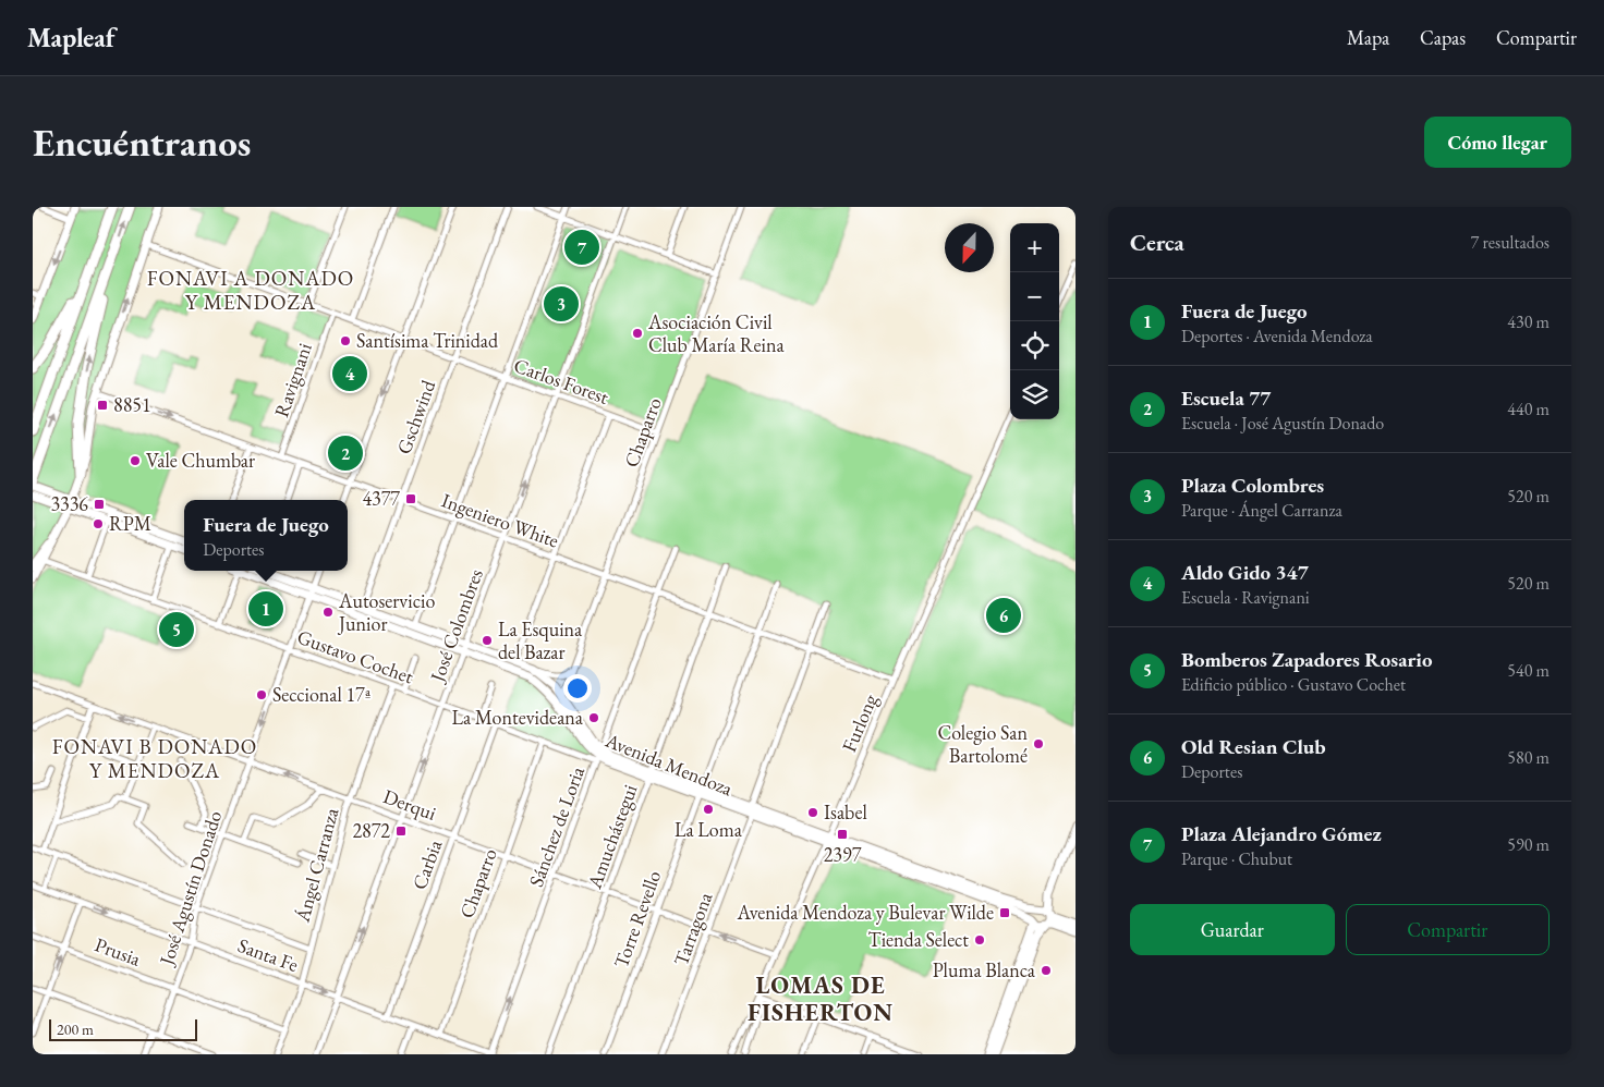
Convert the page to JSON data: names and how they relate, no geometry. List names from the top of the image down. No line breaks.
{"streets":{"main road":["Avenida Mendoza"],"street":["Ravignani","Carlos Forest","Gschwind","Chaparro","Ingeniero White","José Colombres","Gustavo Cochet","Furlong","Derqui","Sánchez de Loria","Amuchástegui","Ángel Carranza","Carbia","José Agustín Donado","Torre Revello","Tarragona","Prusia","Santa Fe"]},"crossings":[["Ravignani","Carlos Forest"],["Ravignani","Ingeniero White"],["Carlos Forest","Gschwind"],["Carlos Forest","Chaparro"],["Carlos Forest","José Colombres"],["Gschwind","Ingeniero White"],["Gschwind","Avenida Mendoza"],["Chaparro","Ingeniero White"],["Chaparro","Gustavo Cochet"],["Chaparro","Avenida Mendoza"],["Chaparro","Derqui"],["Chaparro","Santa Fe"],["Ingeniero White","José Colombres"],["Ingeniero White","Furlong"],["Ingeniero White","Sánchez de Loria"],["Ingeniero White","Amuchástegui"],["Ingeniero White","Torre Revello"],["Ingeniero White","Tarragona"],["José Colombres","Gustavo Cochet"],["José Colombres","Avenida Mendoza"],["José Colombres","Derqui"],["José Colombres","Santa Fe"],["Gustavo Cochet","Avenida Mendoza"],["Gustavo Cochet","Sánchez de Loria"],["Gustavo Cochet","Ángel Carranza"],["Gustavo Cochet","Carbia"],["Gustavo Cochet","José Agustín Donado"],["Furlong","Avenida Mendoza"],["Furlong","Derqui"],["Avenida Mendoza","Sánchez de Loria"],["Avenida Mendoza","Amuchástegui"],["Avenida Mendoza","José Agustín Donado"],["Avenida Mendoza","Torre Revello"],["Avenida Mendoza","Tarragona"],["Derqui","Sánchez de Loria"],["Derqui","Amuchástegui"],["Derqui","Ángel Carranza"],["Derqui","Carbia"],["Derqui","José Agustín Donado"],["Derqui","Torre Revello"],["Derqui","Tarragona"],["Sánchez de Loria","Santa Fe"],["Ángel Carranza","Prusia"],["Ángel Carranza","Santa Fe"],["Carbia","Santa Fe"],["José Agustín Donado","Prusia"],["José Agustín Donado","Santa Fe"]],"one_way":["José Colombres","Sánchez de Loria"],"districts":["FONAVI A DONADO Y MENDOZA","FONAVI B DONADO Y MENDOZA","LOMAS DE FISHERTON"],"places":{"other":["Asociación Civil Club María Reina","Santísima Trinidad","Vale Chumbar","RPM","Autoservicio Junior","La Esquina del Bazar","Seccional 17ª","La Montevideana","Colegio San Bartolomé","La Loma","Isabel","Tienda Select","Pluma Blanca"],"transit":["8851","4377","3336","2872","2397","Avenida Mendoza y Bulevar Wilde"]},"scale_bar":"200 m","north":"bottom","page":{"header":"Mapleaf","nav":["Mapa","Capas","Compartir"],"buttons":["Cómo llegar",["Guardar","Compartir"]],"title":"Encuéntranos","heading":["Cerca","7 resultados"],"map_buttons":["+","−"],"pins":["7","3","4","2","1","6","5"],"list":[{"mark":"1","name":"Fuera de Juego","note":"Deportes · Avenida Mendoza","value":"430 m"},{"mark":"2","name":"Escuela 77","note":"Escuela · José Agustín Donado","value":"440 m"},{"mark":"3","name":"Plaza Colombres","note":"Parque · Ángel Carranza","value":"520 m"},{"mark":"4","name":"Aldo Gido 347","note":"Escuela · Ravignani","value":"520 m"},{"mark":"5","name":"Bomberos Zapadores Rosario","note":"Edificio público · Gustavo Cochet","value":"540 m"},{"mark":"6","name":"Old Resian Club","note":"Deportes","value":"580 m"},{"mark":"7","name":"Plaza Alejandro Gómez","note":"Parque · Chubut","value":"590 m"}],"popup":["Fuera de Juego","Deportes"],"scale":"200 m"}}
